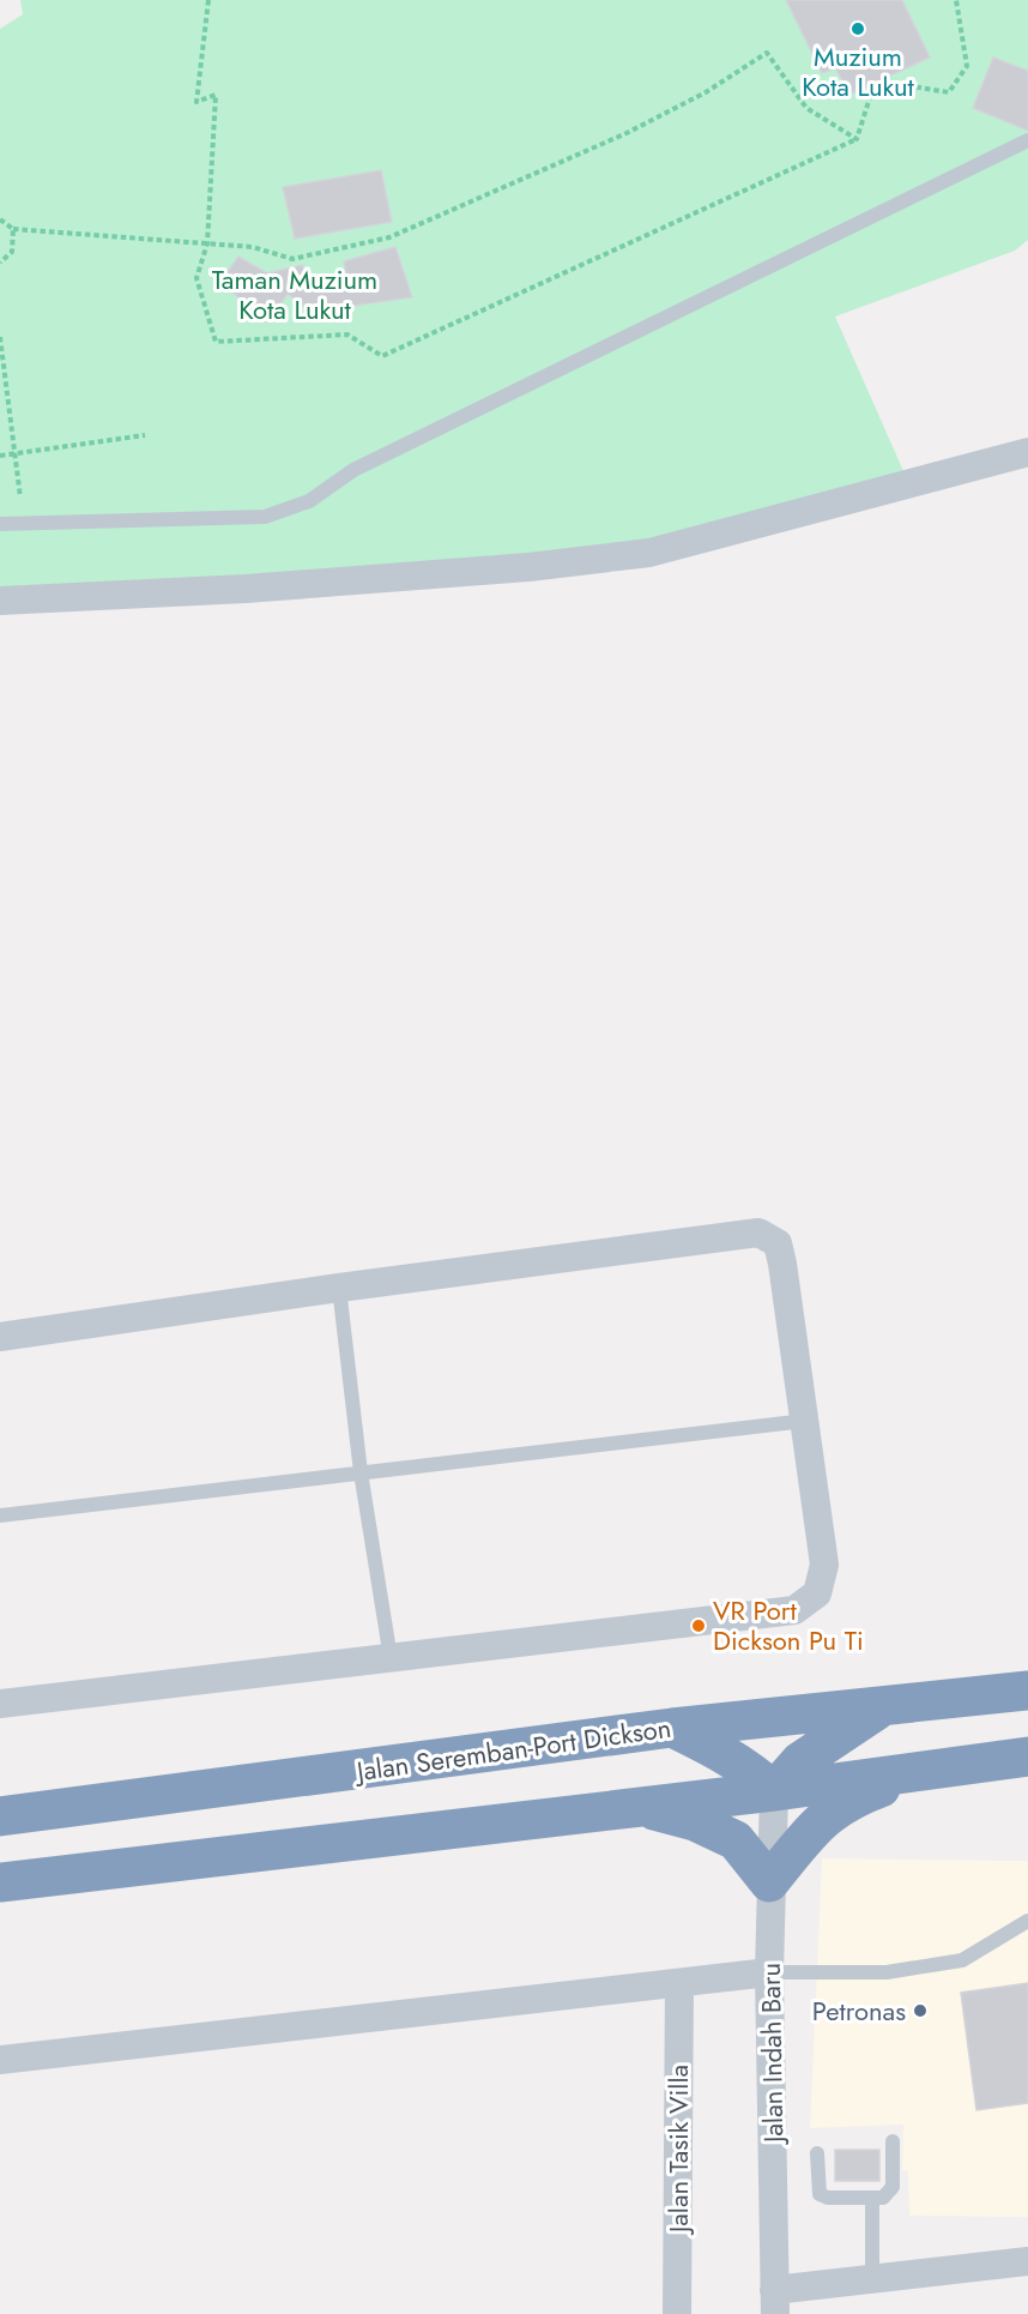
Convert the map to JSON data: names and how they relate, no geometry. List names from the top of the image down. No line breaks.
{"streets":{"highway":["Jalan Seremban-Port Dickson"],"street":["Jalan Indah Baru","Jalan Tasik Villa"]},"parks":["Taman Muzium Kota Lukut"],"places":["Muzium Kota Lukut","VR Port Dickson Pu Ti","Petronas"]}
